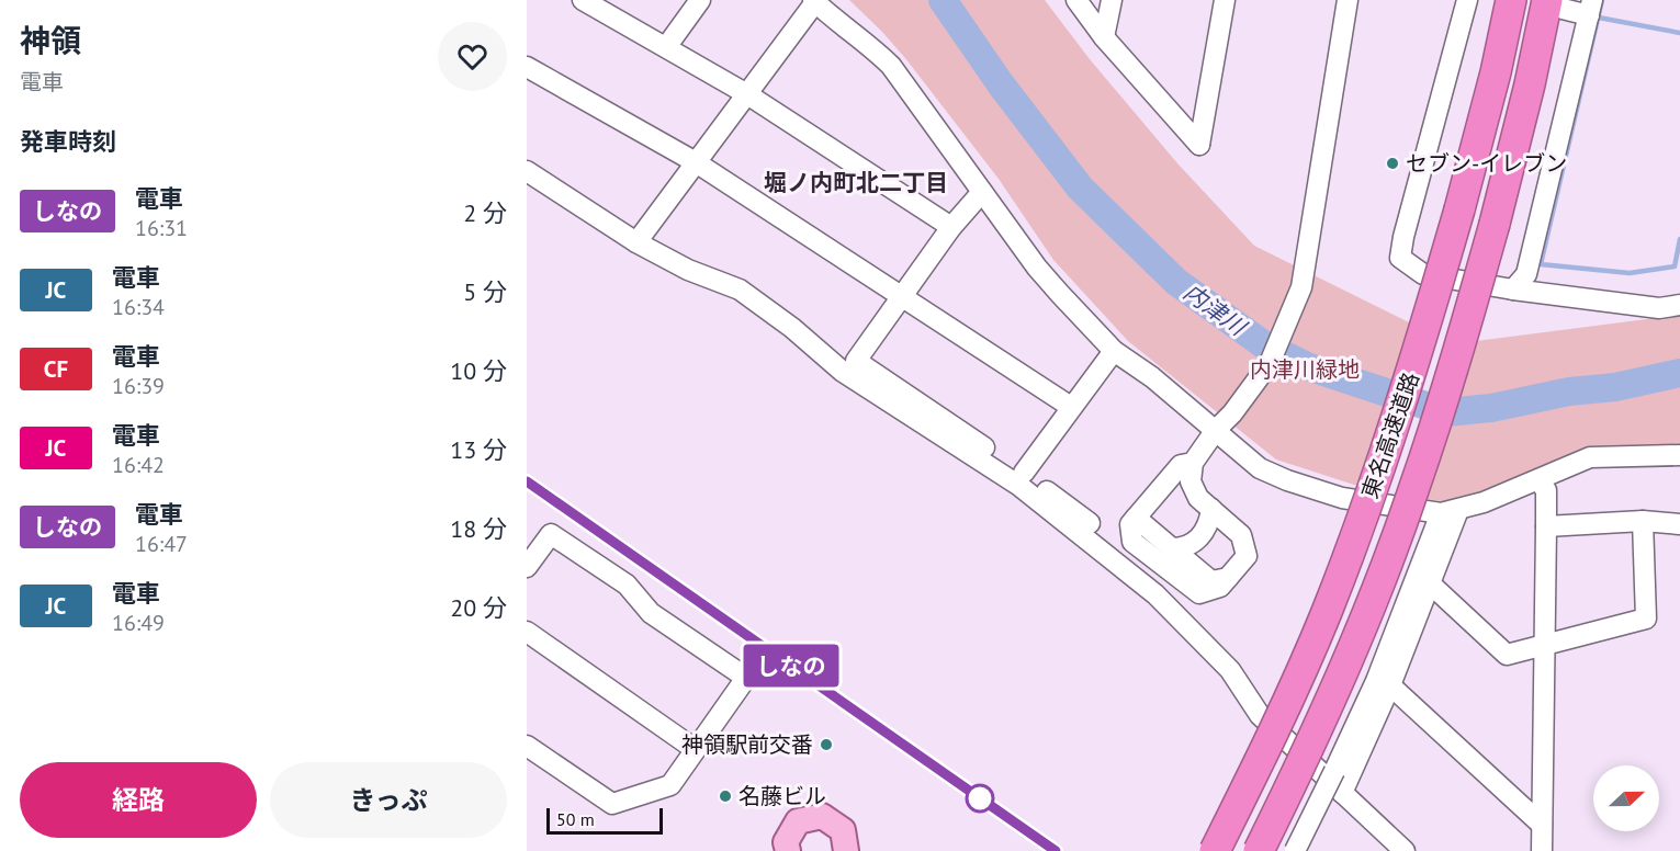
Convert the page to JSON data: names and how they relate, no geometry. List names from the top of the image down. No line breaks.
{"streets":{"highway":["東名高速道路"]},"districts":["堀ノ内町北二丁目"],"water":["内津川"],"parks":["内津川緑地"],"places":["セブン-イレブン","神領駅前交番","名藤ビル"],"scale_bar":"50 m","north":"right","page":{"heading":[["神領","電車"],"発車時刻"],"on_map":"しなの","list":[{"mark":"しなの","name":"電車","note":"16:31","value":"2 分"},{"mark":"JC","name":"電車","note":"16:34","value":"5 分"},{"mark":"CF","name":"電車","note":"16:39","value":"10 分"},{"mark":"JC","name":"電車","note":"16:42","value":"13 分"},{"mark":"しなの","name":"電車","note":"16:47","value":"18 分"},{"mark":"JC","name":"電車","note":"16:49","value":"20 分"}],"buttons":["経路","きっぷ"],"scale":"50 m"}}
